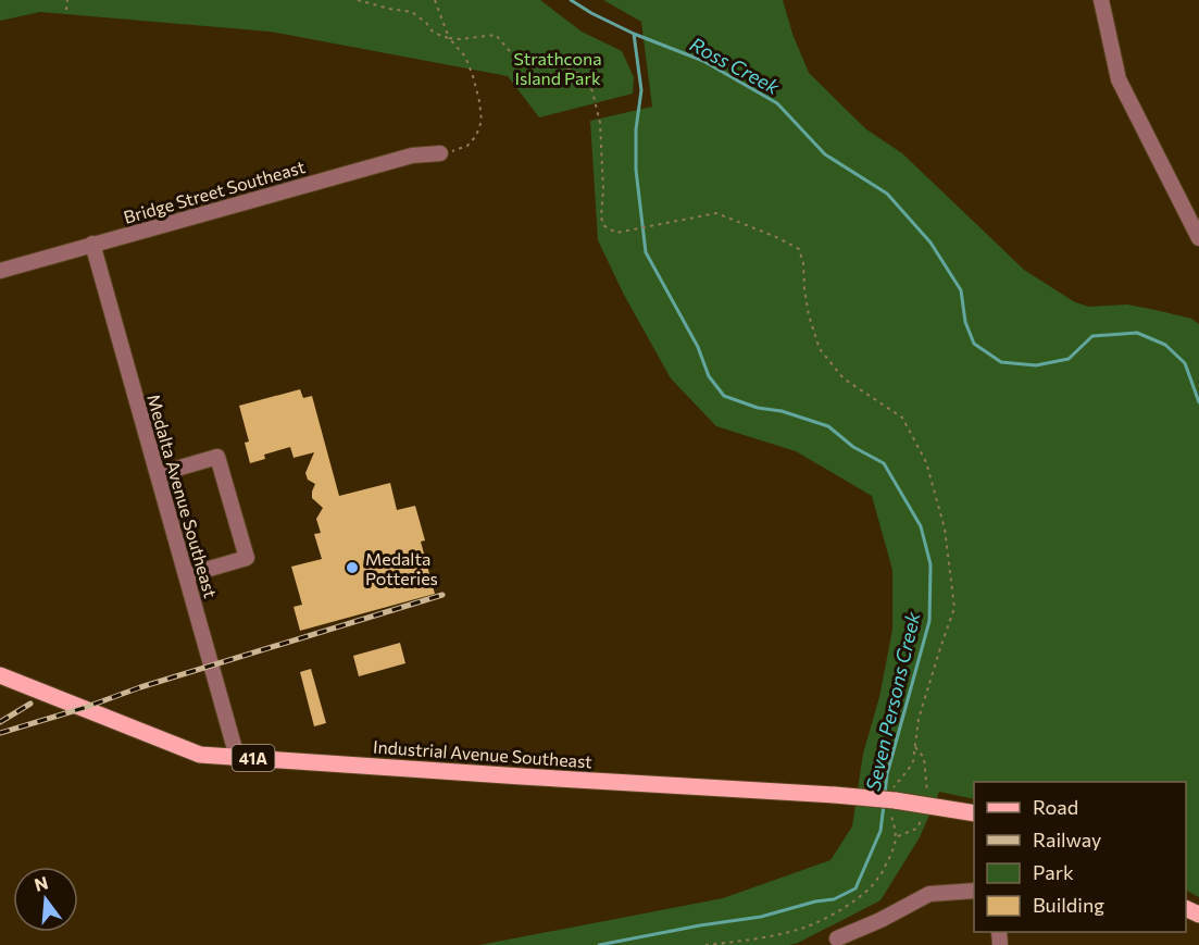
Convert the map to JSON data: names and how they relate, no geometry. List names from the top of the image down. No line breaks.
{"streets":{"main road":["Industrial Avenue Southeast","41A"],"street":["Bridge Street Southeast","Medalta Avenue Southeast"]},"crossings":[["Bridge Street Southeast","Medalta Avenue Southeast"],["Medalta Avenue Southeast","Industrial Avenue Southeast"]],"water":["Ross Creek","Seven Persons Creek"],"parks":["Strathcona Island Park"],"places":["Medalta Potteries"],"legend":["Road","Railway","Park","Building"],"north":"top"}
